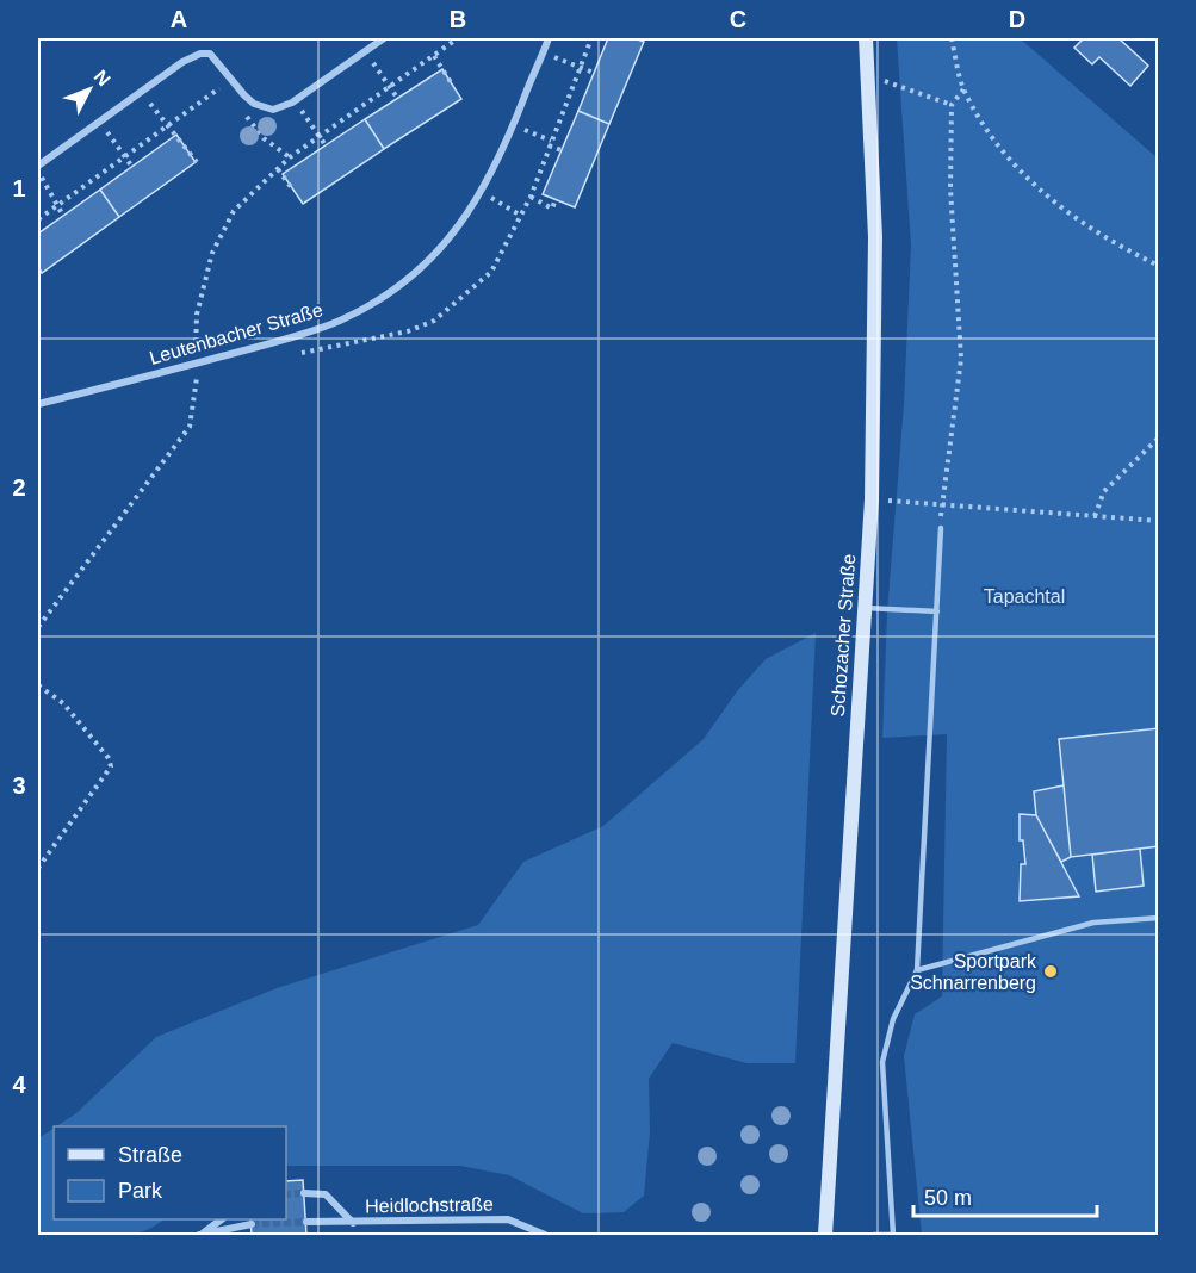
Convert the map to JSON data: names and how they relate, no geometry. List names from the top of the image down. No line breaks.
{"streets":{"main road":["Schozacher Straße"],"street":["Leutenbacher Straße","Heidlochstraße"]},"parks":["Tapachtal"],"places":["Sportpark Schnarrenberg"],"legend":["Straße","Park"],"scale_bar":"50 m","north":"top right","grid":{"columns":["A","B","C","D"],"rows":["1","2","3","4"]}}
